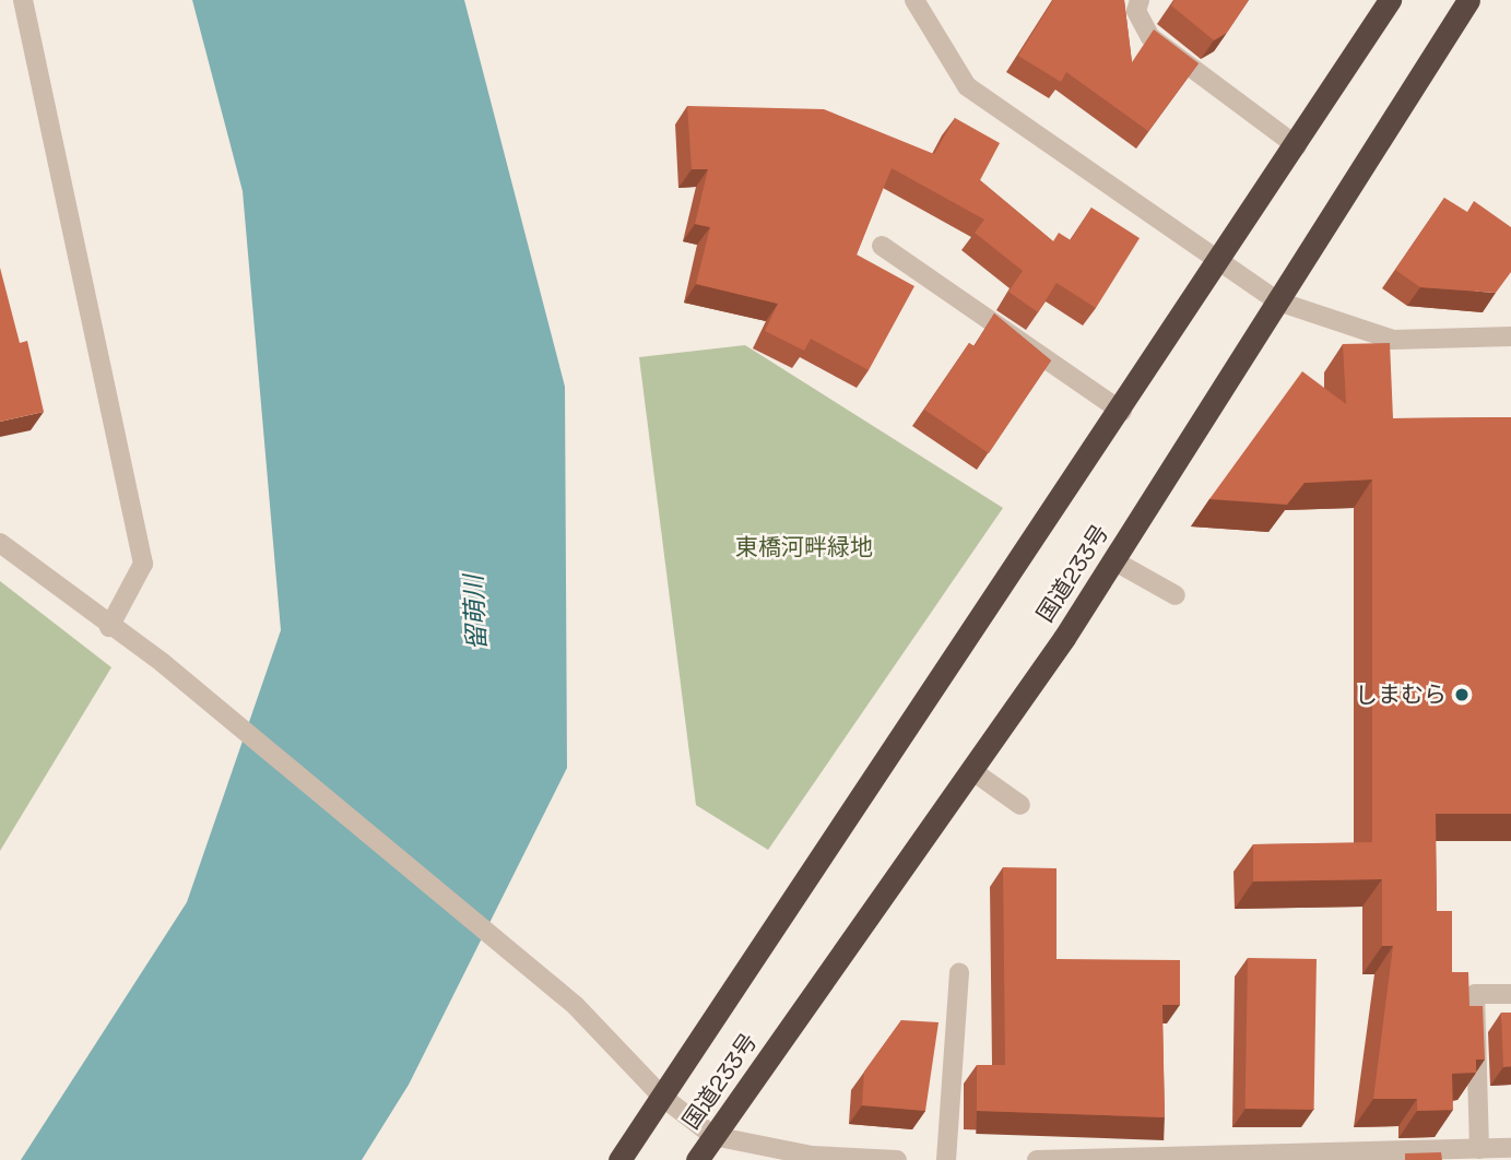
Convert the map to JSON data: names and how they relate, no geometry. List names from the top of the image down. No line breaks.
{"streets":{"highway":["国道233号"]},"water":["留萌川"],"parks":["東橋河畔緑地"],"places":["しまむら"]}
